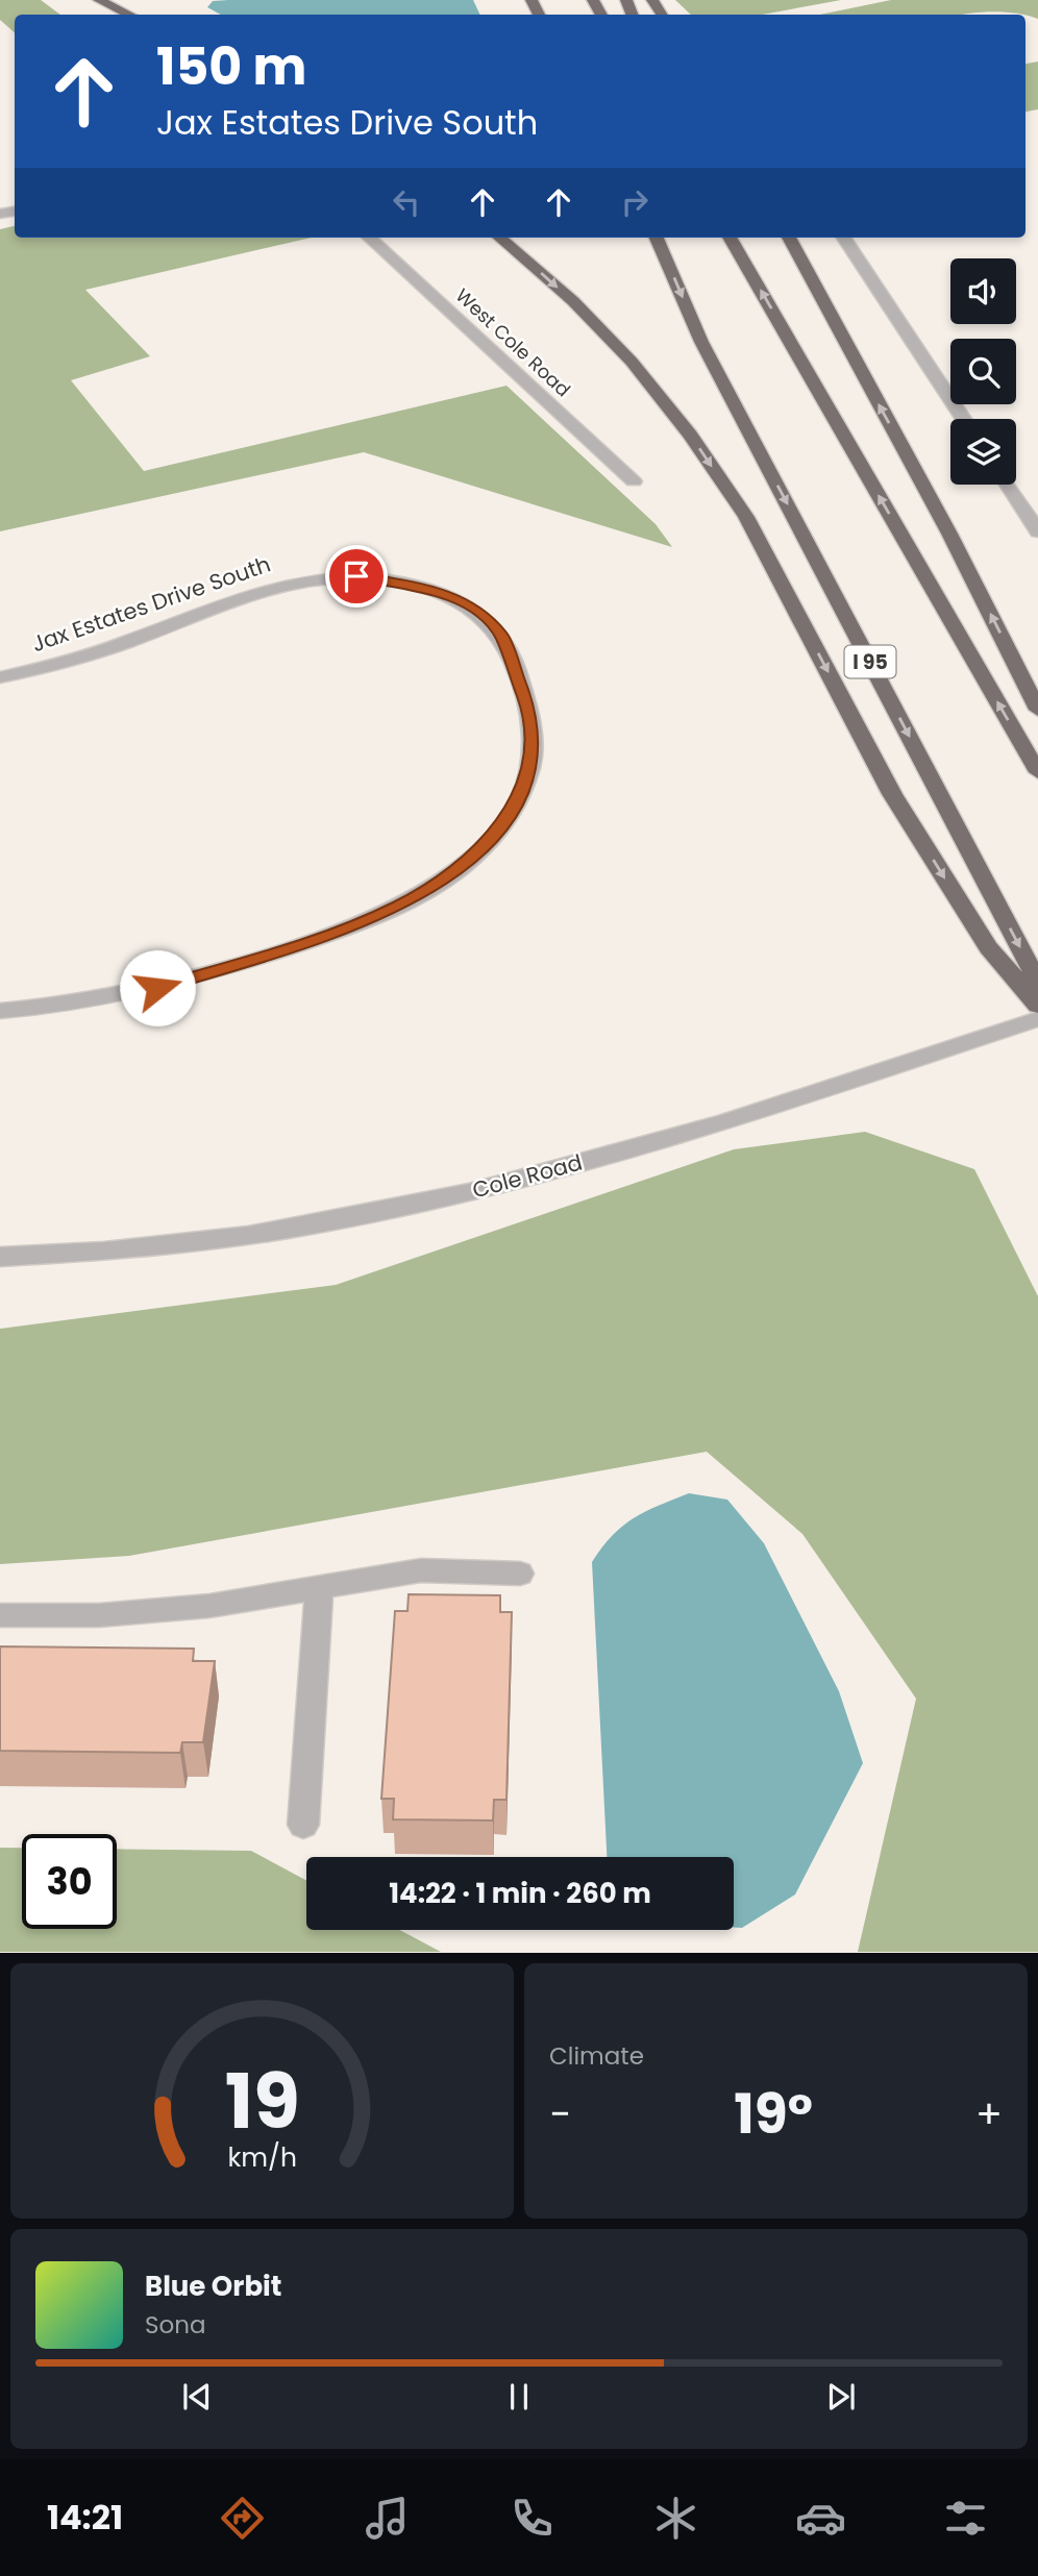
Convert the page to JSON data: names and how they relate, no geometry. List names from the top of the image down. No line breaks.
{"streets":{"highway":["I 95"],"street":["West Cole Road","Jax Estates Drive South","Cole Road"]},"page":{"turn":["150 m","Jax Estates Drive South"],"limit":"30","trip":"14:22 · 1 min · 260 m","tile":"Climate","heat":["−","19°","+"],"song":["Blue Orbit","Sona"],"tabs":"14:21","gauge":["19","km/h"]}}
